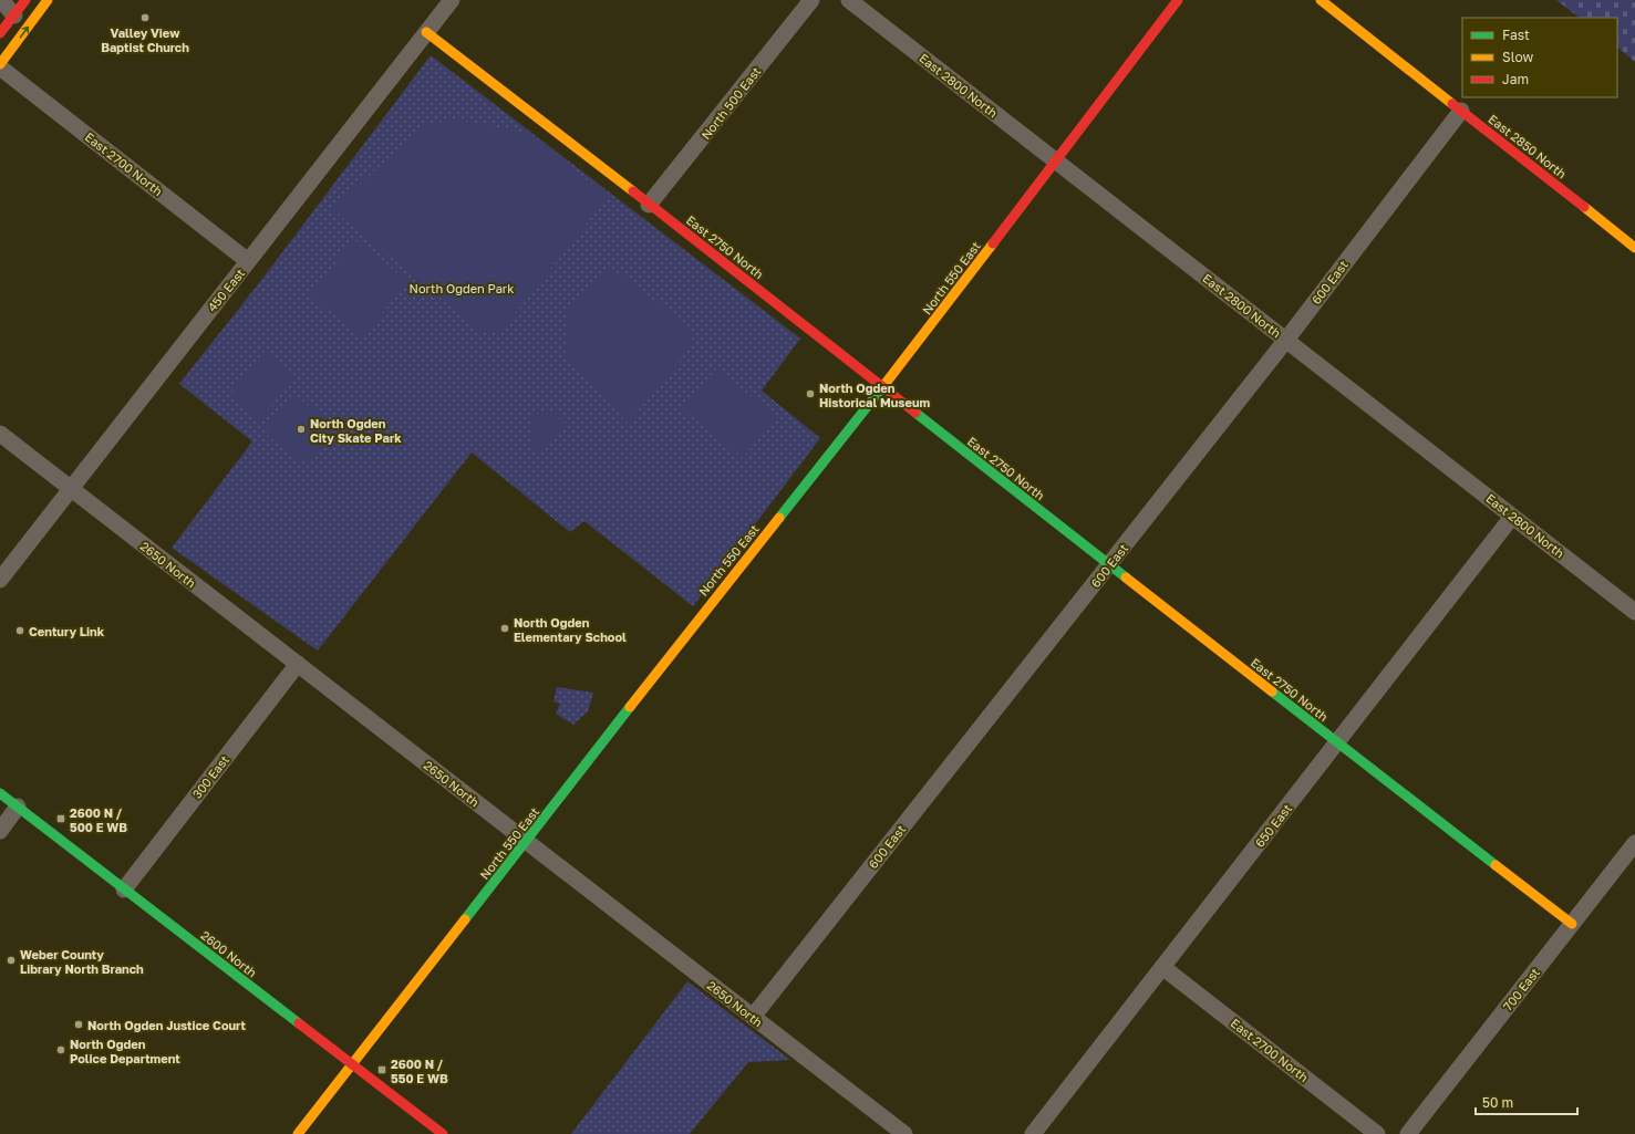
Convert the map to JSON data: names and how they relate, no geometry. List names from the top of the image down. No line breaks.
{"streets":{"street":["East 2800 North","North 500 East","East 2850 North","East 2700 North","East 2750 North","North 550 East","600 East","450 East","2650 North","300 East","650 East","2600 North","700 East"]},"crossings":[["East 2800 North","North 550 East"],["East 2800 North","600 East"],["East 2800 North","650 East"],["North 500 East","East 2750 North"],["East 2850 North","600 East"],["East 2700 North","450 East"],["East 2700 North","650 East"],["East 2750 North","North 550 East"],["East 2750 North","600 East"],["East 2750 North","450 East"],["East 2750 North","650 East"],["East 2750 North","700 East"],["North 550 East","2650 North"],["North 550 East","2600 North"],["600 East","2650 North"],["450 East","2650 North"],["2650 North","300 East"],["300 East","2600 North"]],"parks":["North Ogden Park"],"places":{"other":["Valley View Baptist Church","North Ogden Historical Museum","North Ogden City Skate Park","North Ogden Elementary School","Century Link","Weber County Library North Branch","North Ogden Justice Court","North Ogden Police Department"],"transit":["2600 N / 500 E WB","2600 N / 550 E WB"]},"legend":["Fast","Slow","Jam"],"scale_bar":"50 m"}
